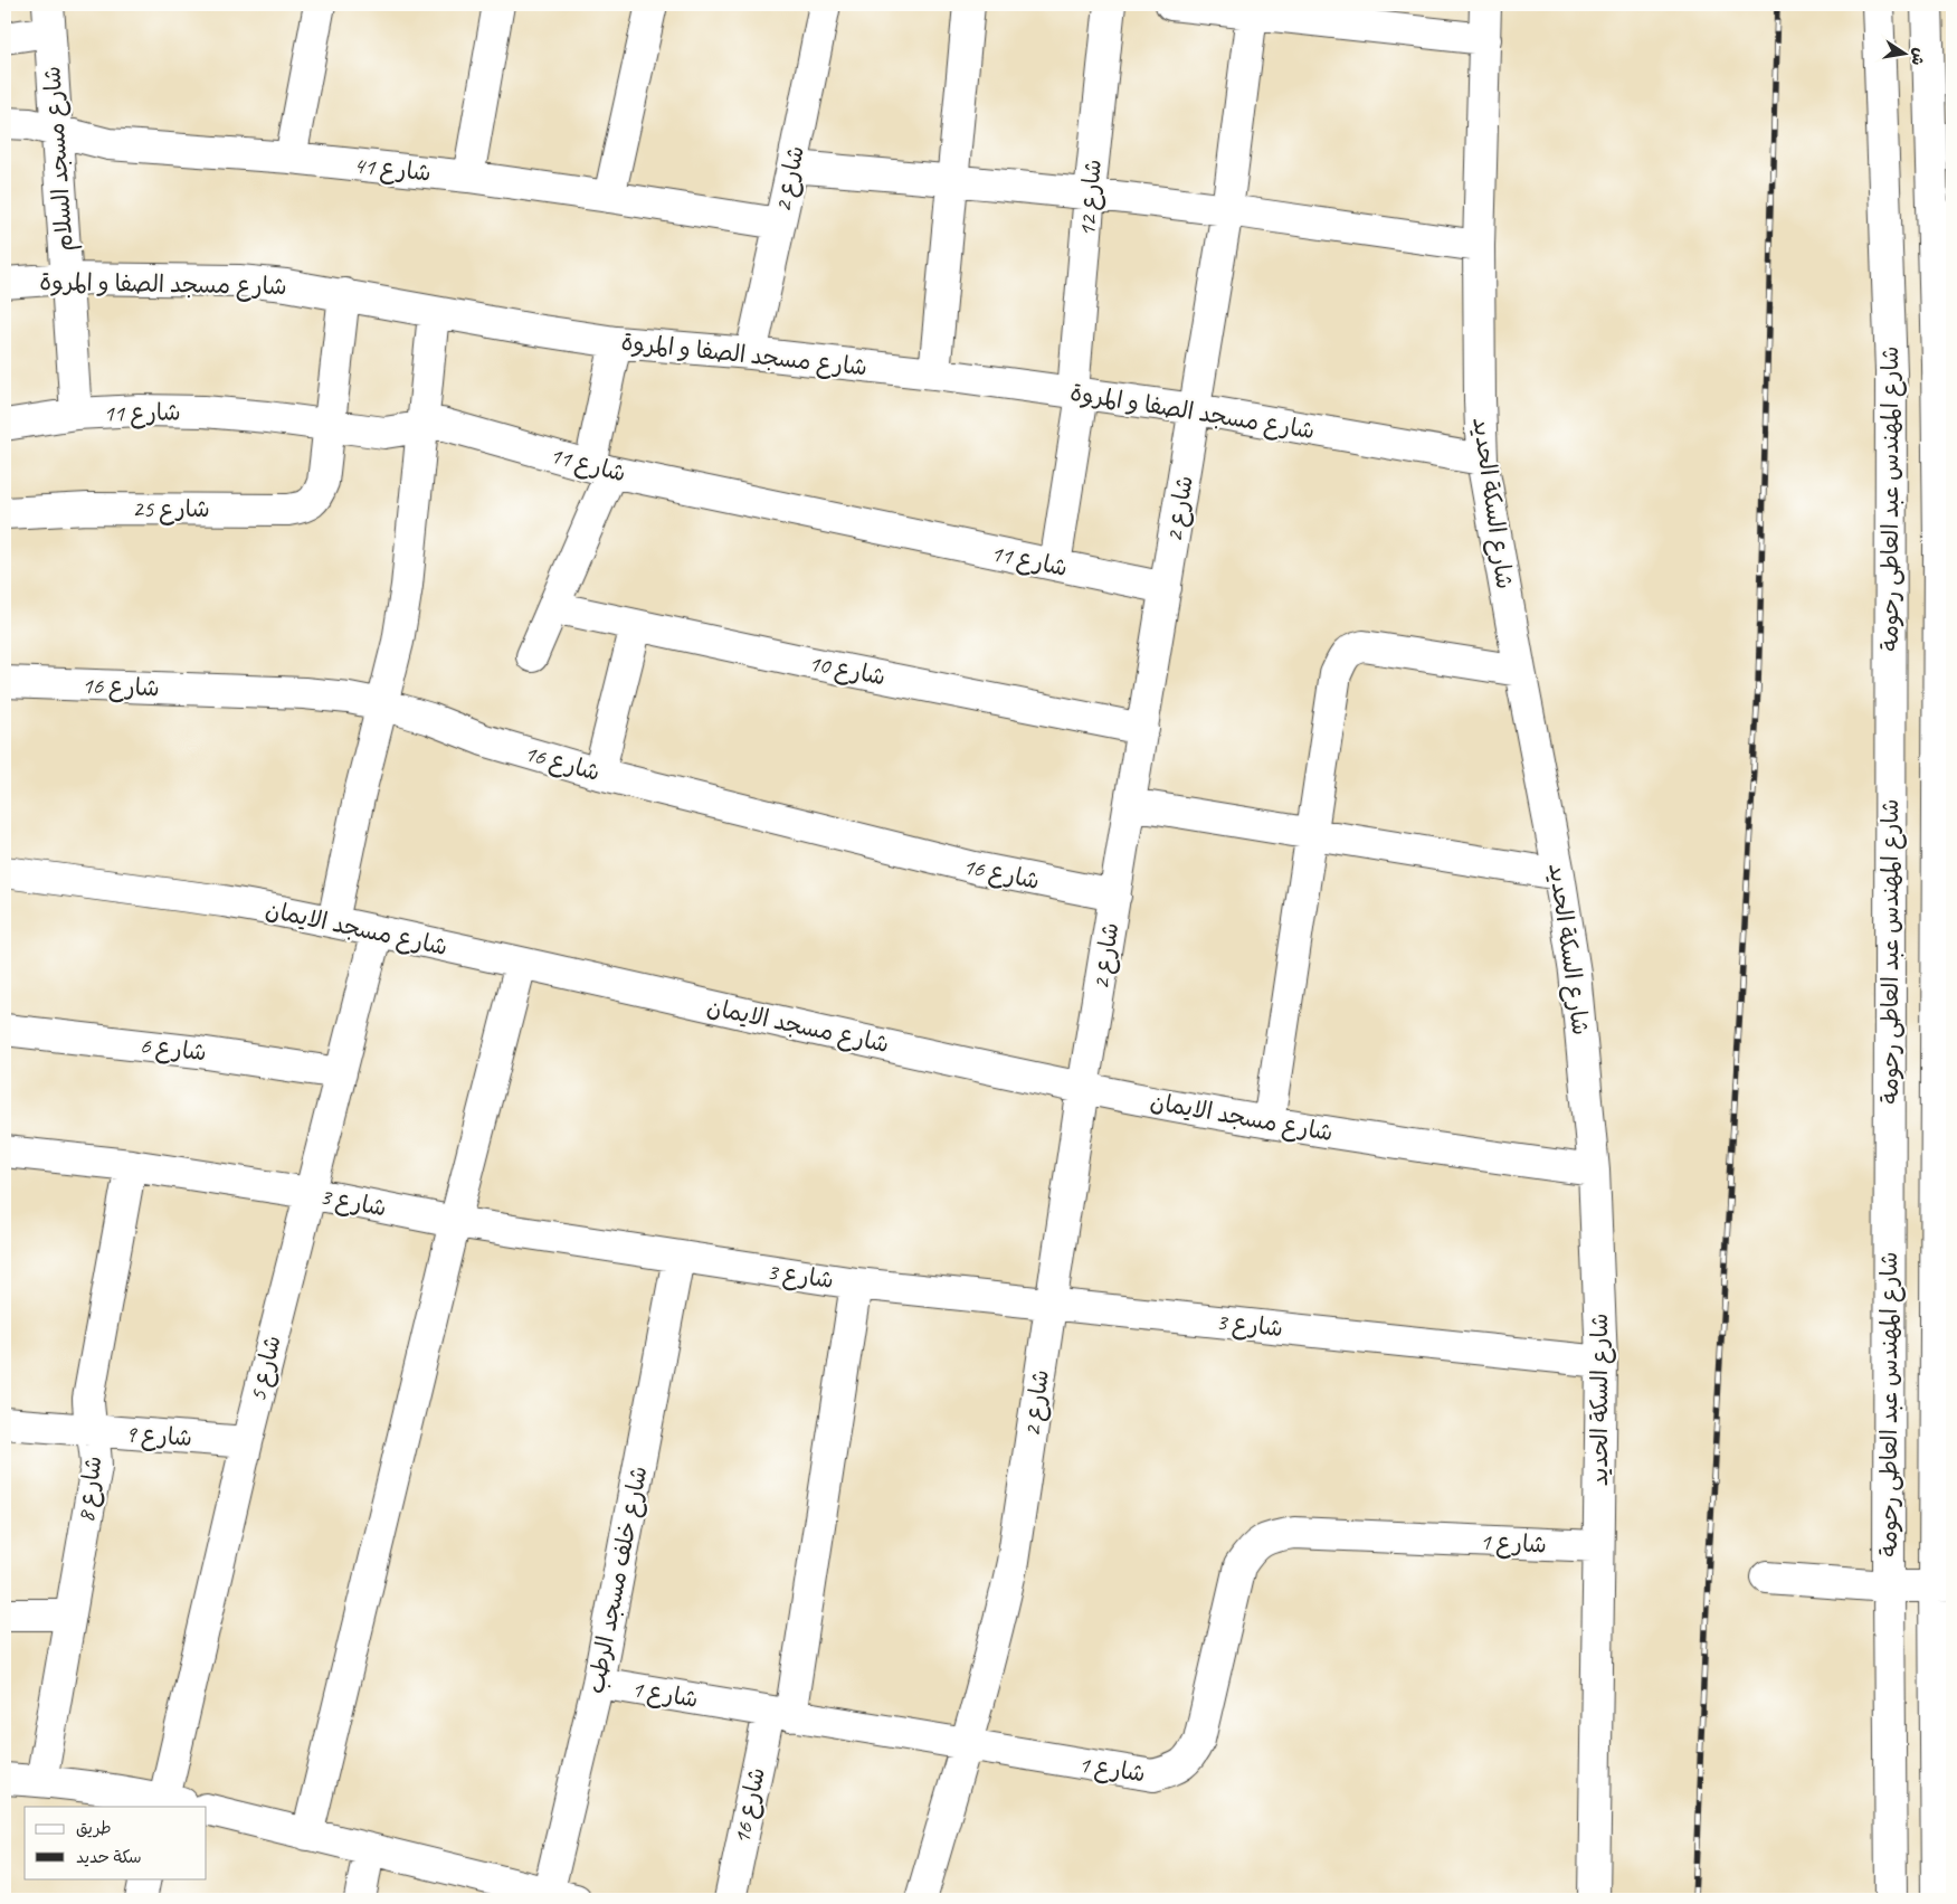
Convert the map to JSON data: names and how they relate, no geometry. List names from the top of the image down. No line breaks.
{"streets":{"street":["شارع مسجد السلام","شارع 41","شارع 2","شارع 12","شارع مسجد الصفا و المروة","شارع 11","شارع المهندس عبد العاطى رحومة","شارع السكة الحديد","شارع 25","شارع 10","شارع 16","شارع مسجد الايمان","شارع 6","شارع 3","شارع 5","شارع 9","شارع 8","شارع 1","شارع خلف مسجد الرطب"]},"crossings":[["شارع مسجد السلام","شارع 41"],["شارع مسجد السلام","شارع مسجد الصفا و المروة"],["شارع مسجد السلام","شارع 11"],["شارع 41","شارع 2"],["شارع 2","شارع مسجد الصفا و المروة"],["شارع 2","شارع 11"],["شارع 2","شارع 10"],["شارع 2","شارع 16"],["شارع 2","شارع مسجد الايمان"],["شارع 2","شارع 3"],["شارع 2","شارع 1"],["شارع 12","شارع مسجد الصفا و المروة"],["شارع 12","شارع 11"],["شارع مسجد الصفا و المروة","شارع السكة الحديد"],["شارع 11","شارع 25"],["شارع السكة الحديد","شارع مسجد الايمان"],["شارع السكة الحديد","شارع 3"],["شارع السكة الحديد","شارع 1"],["شارع 16","شارع 3"],["شارع 16","شارع 1"],["شارع مسجد الايمان","شارع 5"],["شارع 6","شارع 5"],["شارع 3","شارع 5"],["شارع 3","شارع 8"],["شارع 3","شارع خلف مسجد الرطب"],["شارع 5","شارع 9"],["شارع 9","شارع 8"],["شارع 1","شارع خلف مسجد الرطب"]],"legend":["طريق","سكة حديد"],"north":"right"}
